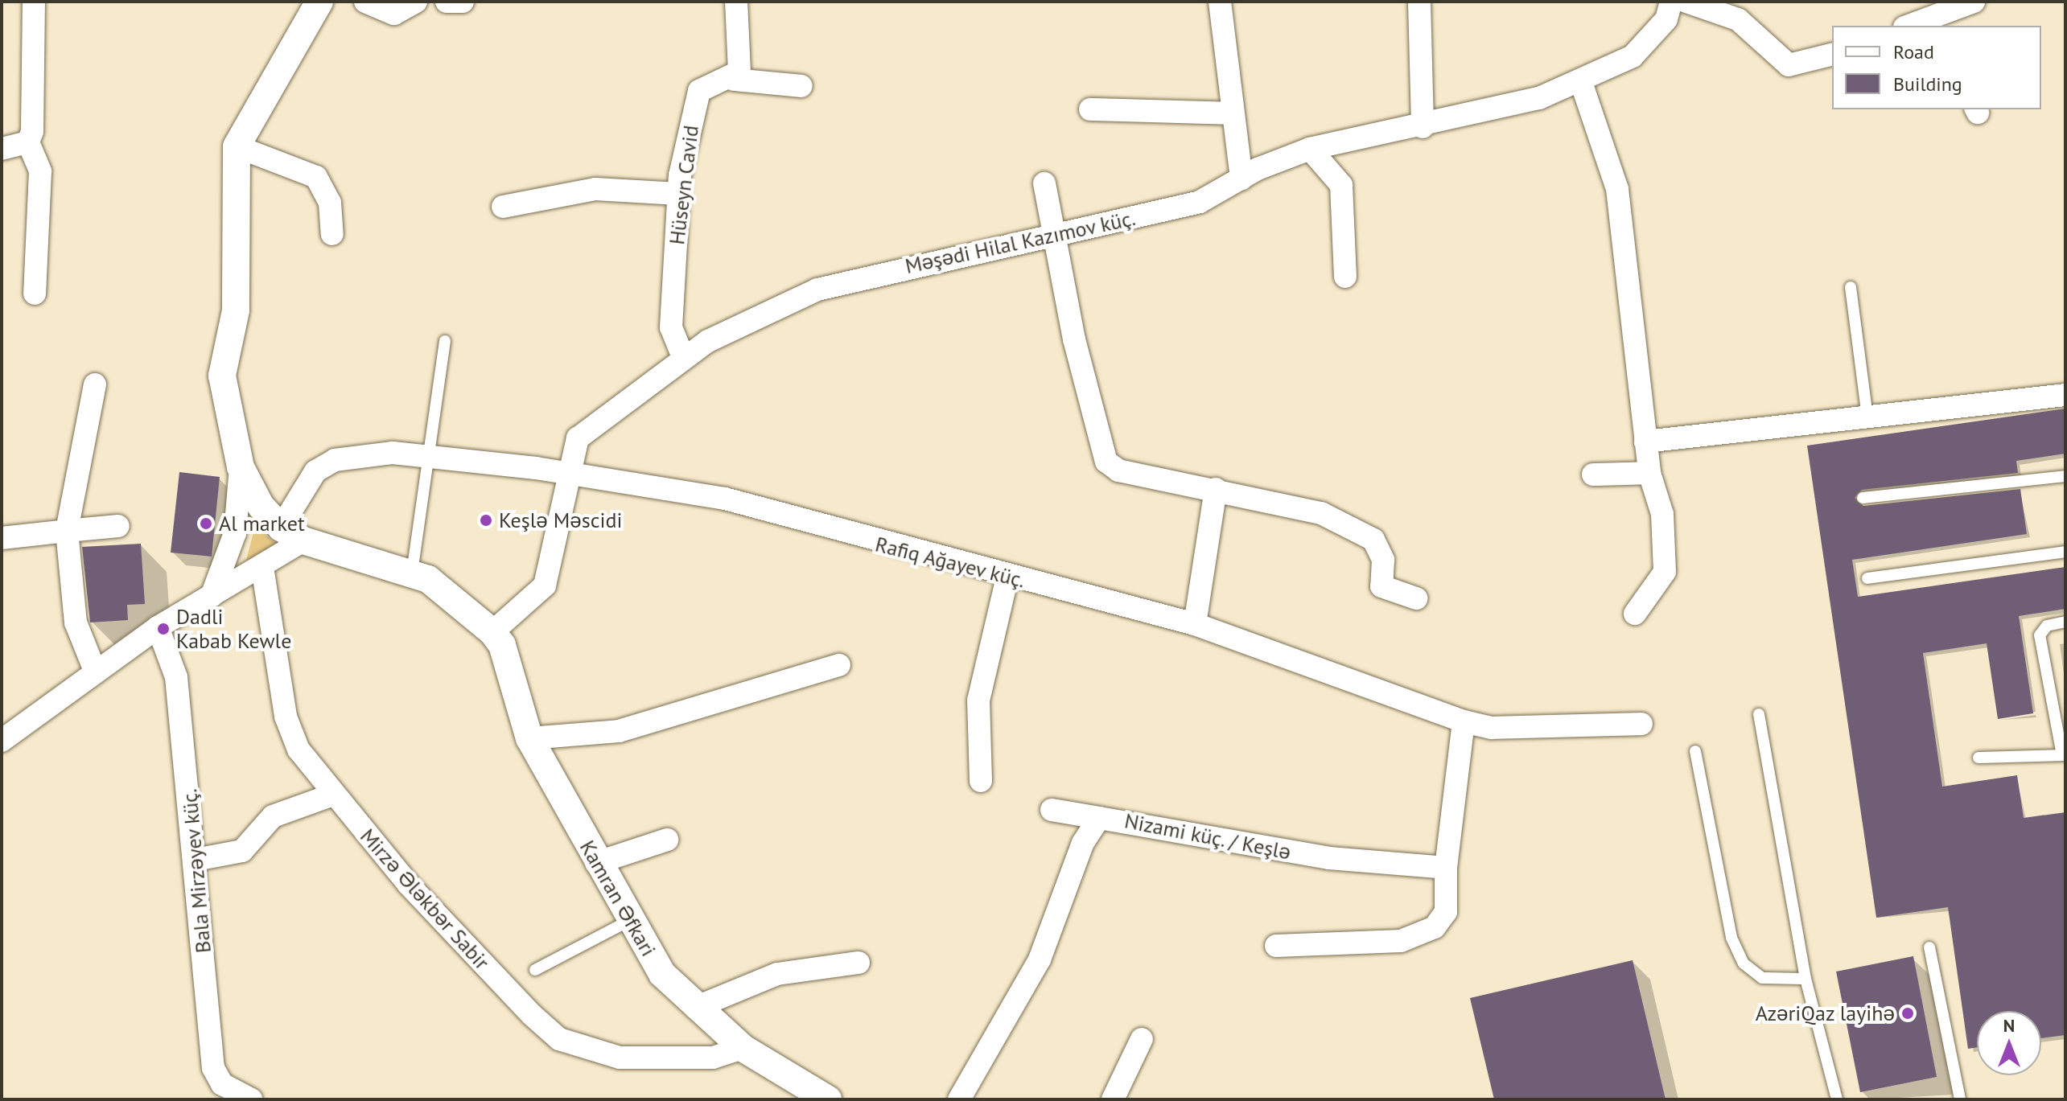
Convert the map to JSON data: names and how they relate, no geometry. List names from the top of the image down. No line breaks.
{"streets":{"street":["Hüseyn Cavid","Məşədi Hilal Kazımov küç.","Rafiq Ağayev küç.","Nizami küç. / Keşlə","Bala Mirzəyev küç.","Kamran Əfkari","Mirzə Ələkbər Sabir"]},"crossings":[["Hüseyn Cavid","Məşədi Hilal Kazımov küç."],["Məşədi Hilal Kazımov küç.","Rafiq Ağayev küç."],["Məşədi Hilal Kazımov küç.","Kamran Əfkari"],["Kamran Əfkari","Mirzə Ələkbər Sabir"]],"places":["Keşlə Məscidi","Al market","Dadli Kabab Kewle","AzəriQaz layihə"],"legend":["Road","Building"],"north":"top"}
